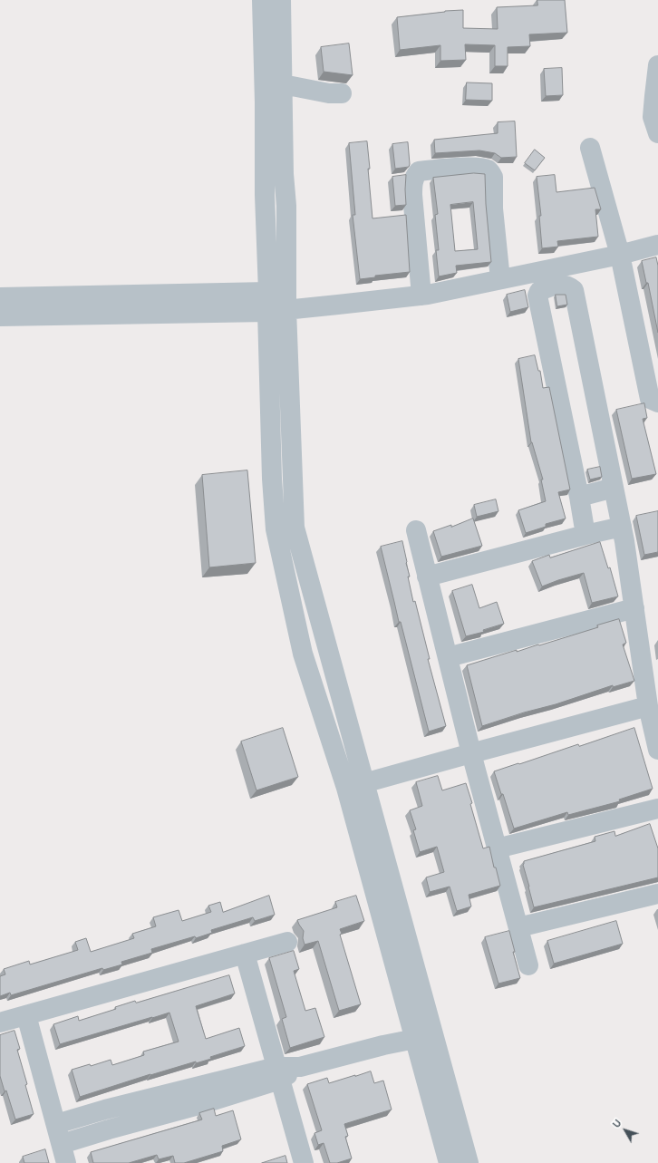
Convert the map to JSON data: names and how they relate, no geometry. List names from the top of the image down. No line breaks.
{"north":"top left"}
